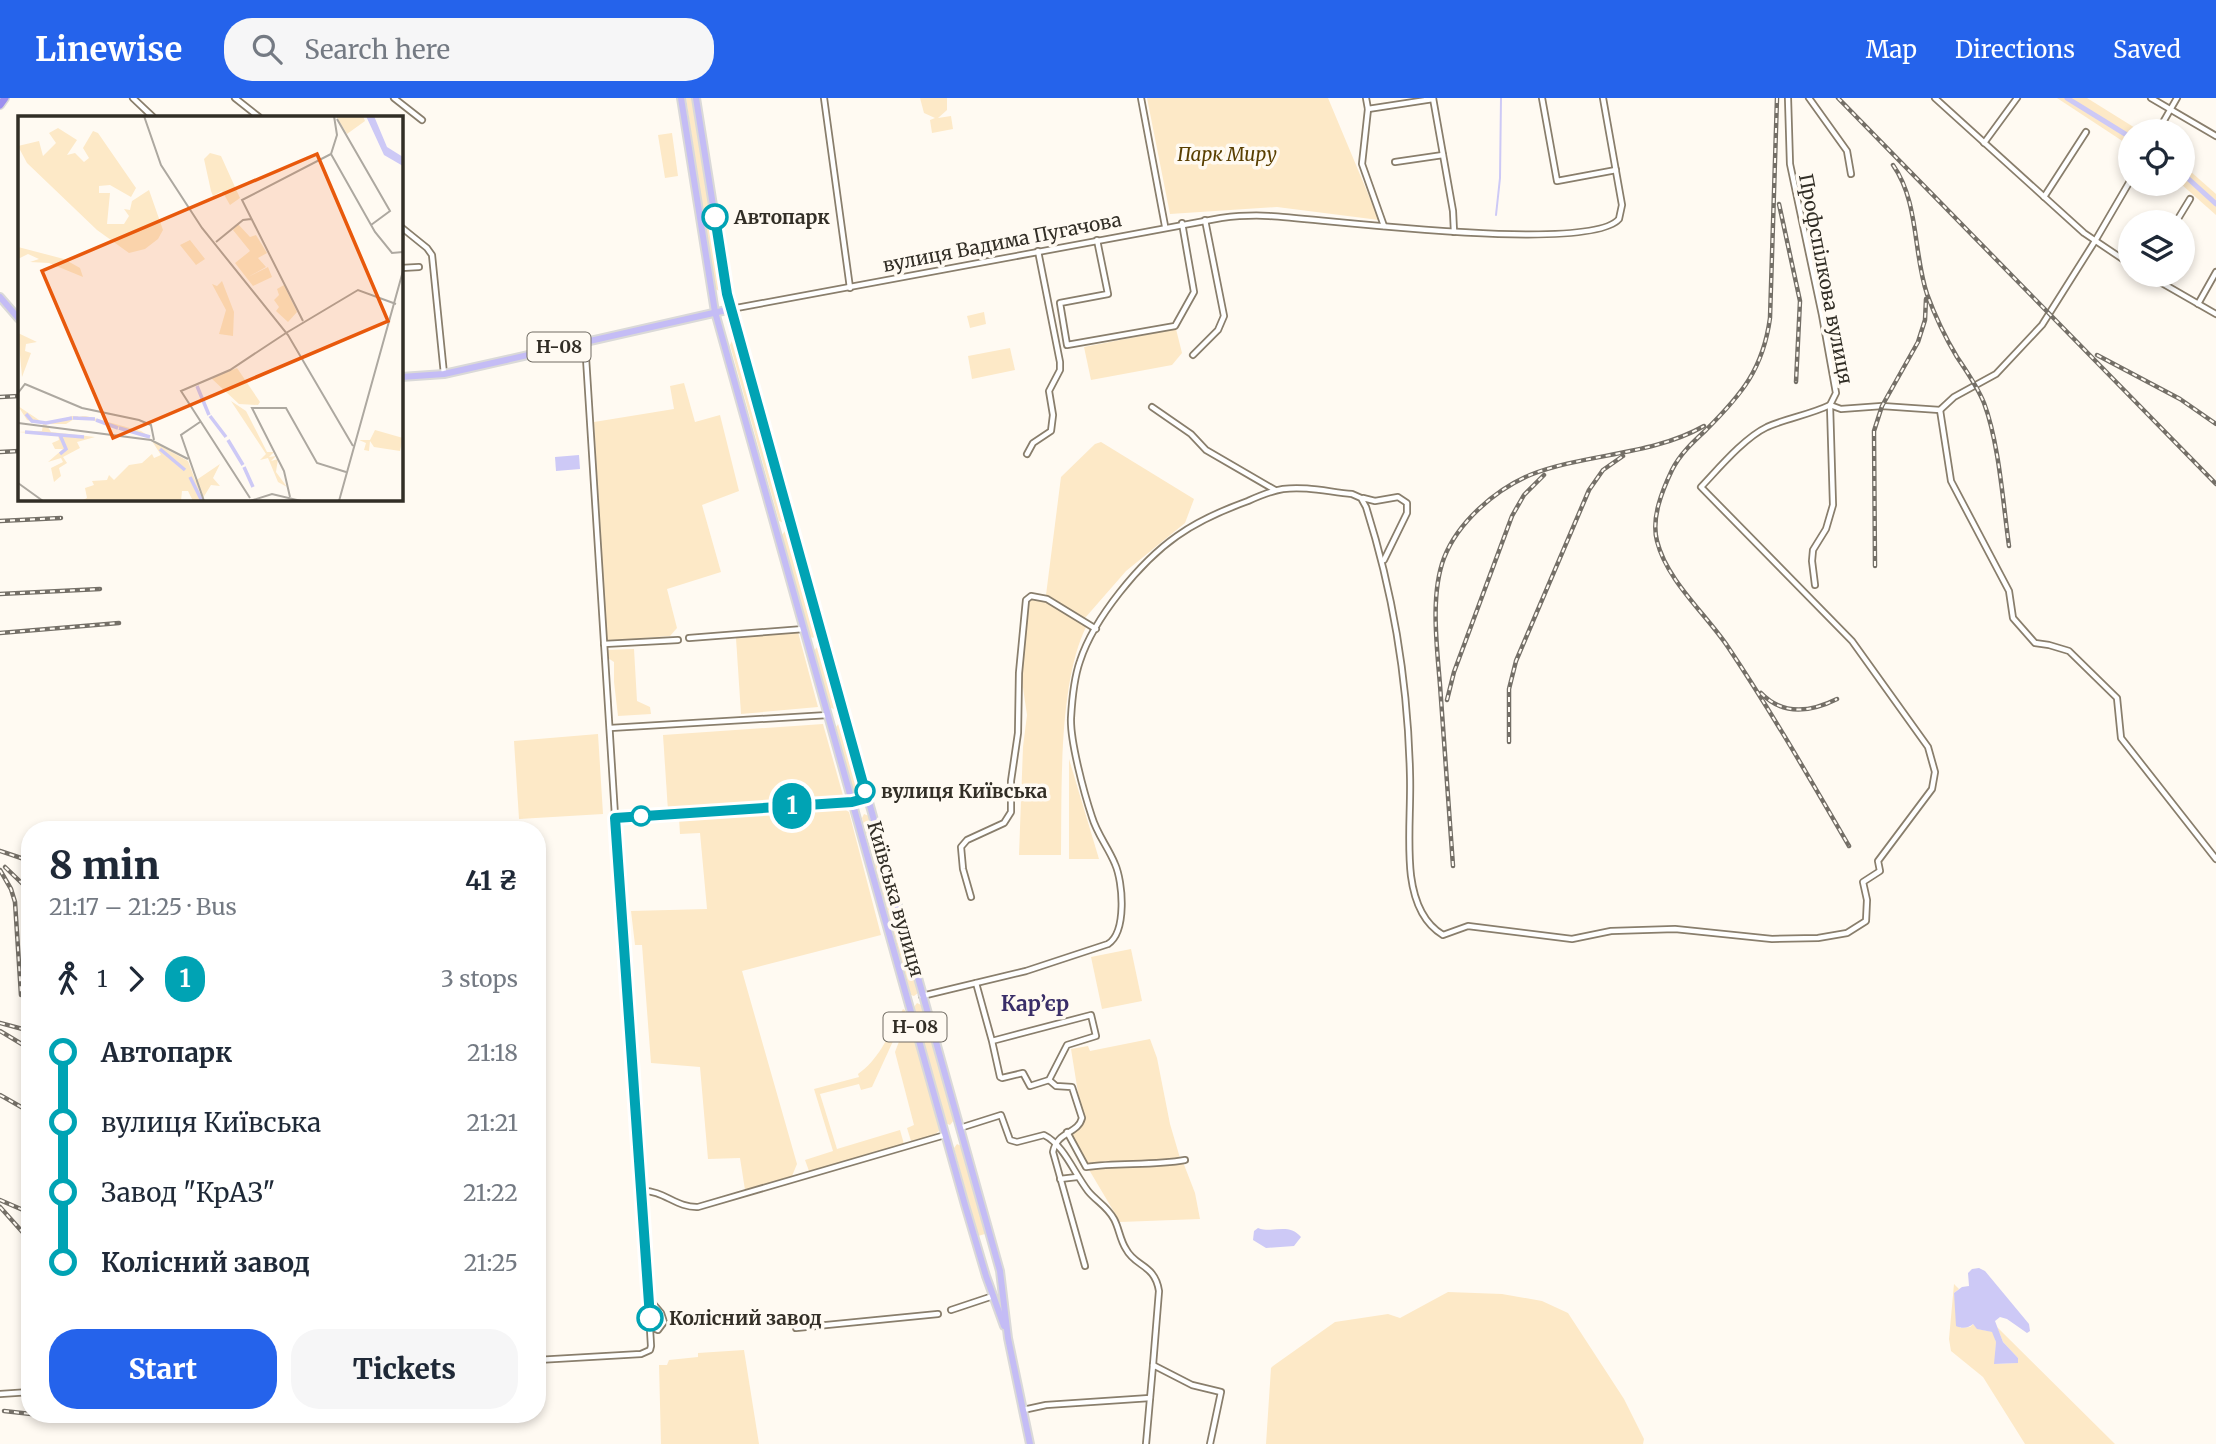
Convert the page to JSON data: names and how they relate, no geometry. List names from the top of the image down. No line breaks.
{"streets":{"main road":["вулиця Вадима Пугачова","Н-08","Київська вулиця"],"street":["Профспілкова вулиця"]},"crossings":[["вулиця Вадима Пугачова","Київська вулиця"]],"districts":["Кар’єр"],"parks":["Парк Миру"],"places":["Автопарк","вулиця Київська","Колісний завод"],"lines":["bus line 1"],"page":{"header":"Linewise","search":"Search here","nav":["Map","Directions","Saved"],"on_map":"1","heading":["8 min","21:17 – 21:25 · Bus","41 ₴"],"legs":["1","1","3 stops"],"list":[{"name":"Автопарк","value":"21:18"},{"name":"вулиця Київська","value":"21:21"},{"name":"Завод \"КрАЗ\"","value":"21:22"},{"name":"Колісний завод","value":"21:25"}],"buttons":["Start","Tickets"]}}
